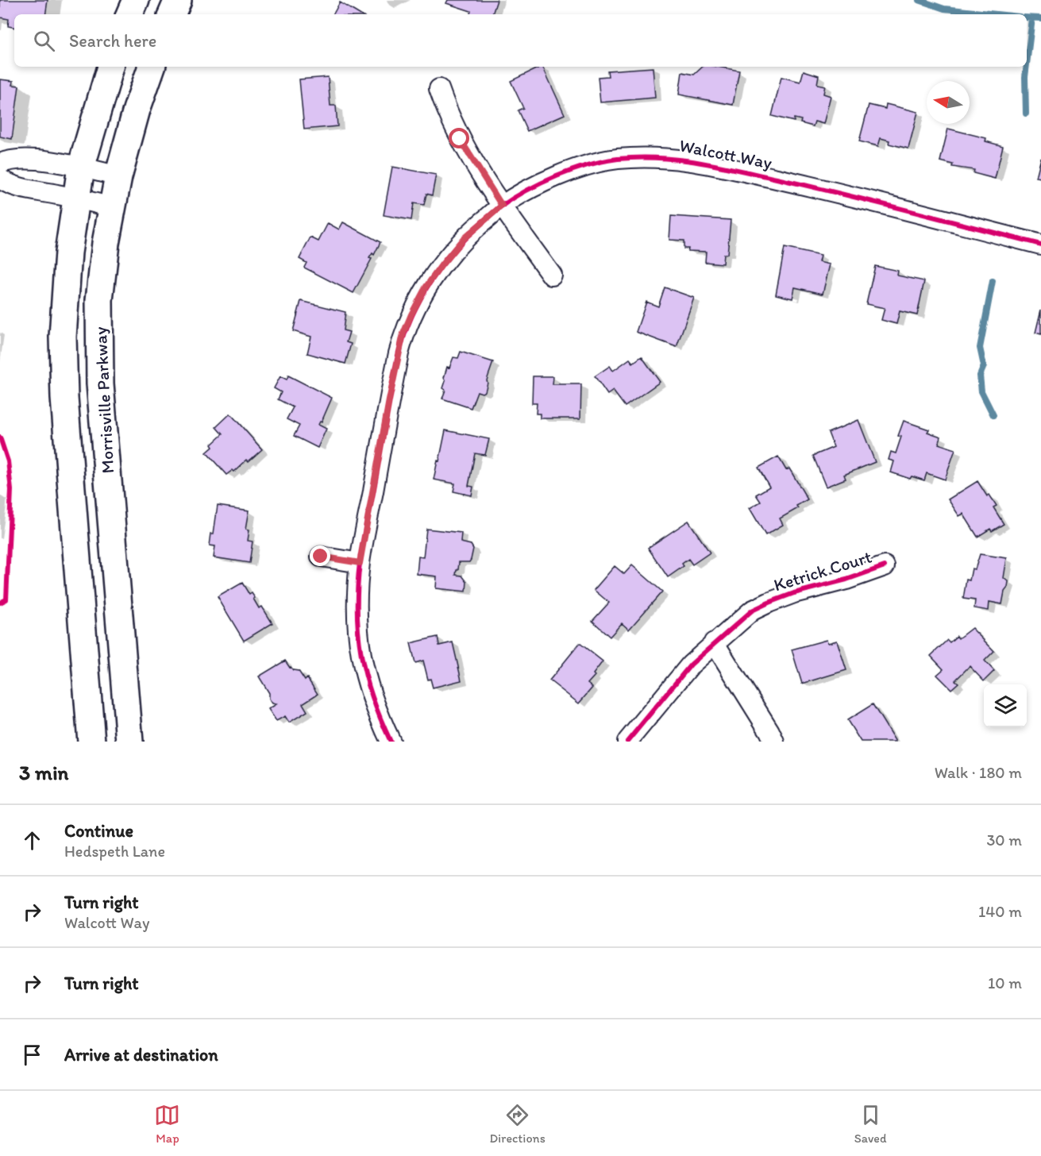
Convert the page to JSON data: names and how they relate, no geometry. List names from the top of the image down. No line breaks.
{"streets":{"main road":["Morrisville Parkway"],"street":["Walcott Way","Ketrick Court"]},"north":"left","page":{"search":"Search here","heading":["3 min","Walk · 180 m"],"list":[["Continue","Hedspeth Lane","30 m"],["Turn right","Walcott Way","140 m"],["Turn right","10 m"],"Arrive at destination"],"nav":["Map","Directions","Saved"]}}
